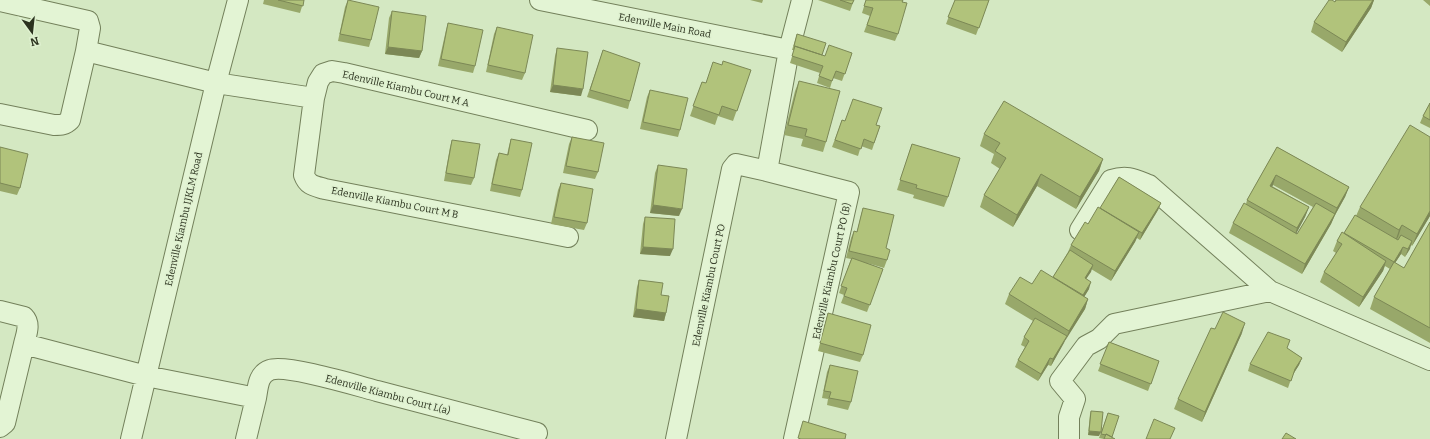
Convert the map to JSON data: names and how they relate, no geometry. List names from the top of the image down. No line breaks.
{"streets":{"street":["Edenville Main Road","Edenville Kiambu Court M A","Edenville Kiambu Court M B","Edenville Kiambu IJKLM Road","Edenville Kiambu Court PO (B)","Edenville Kiambu Court PO","Edenville Kiambu Court L(a)"]},"crossings":[["Edenville Kiambu Court M A","Edenville Kiambu Court M B"],["Edenville Kiambu Court PO (B)","Edenville Kiambu Court PO"]],"north":"bottom"}
